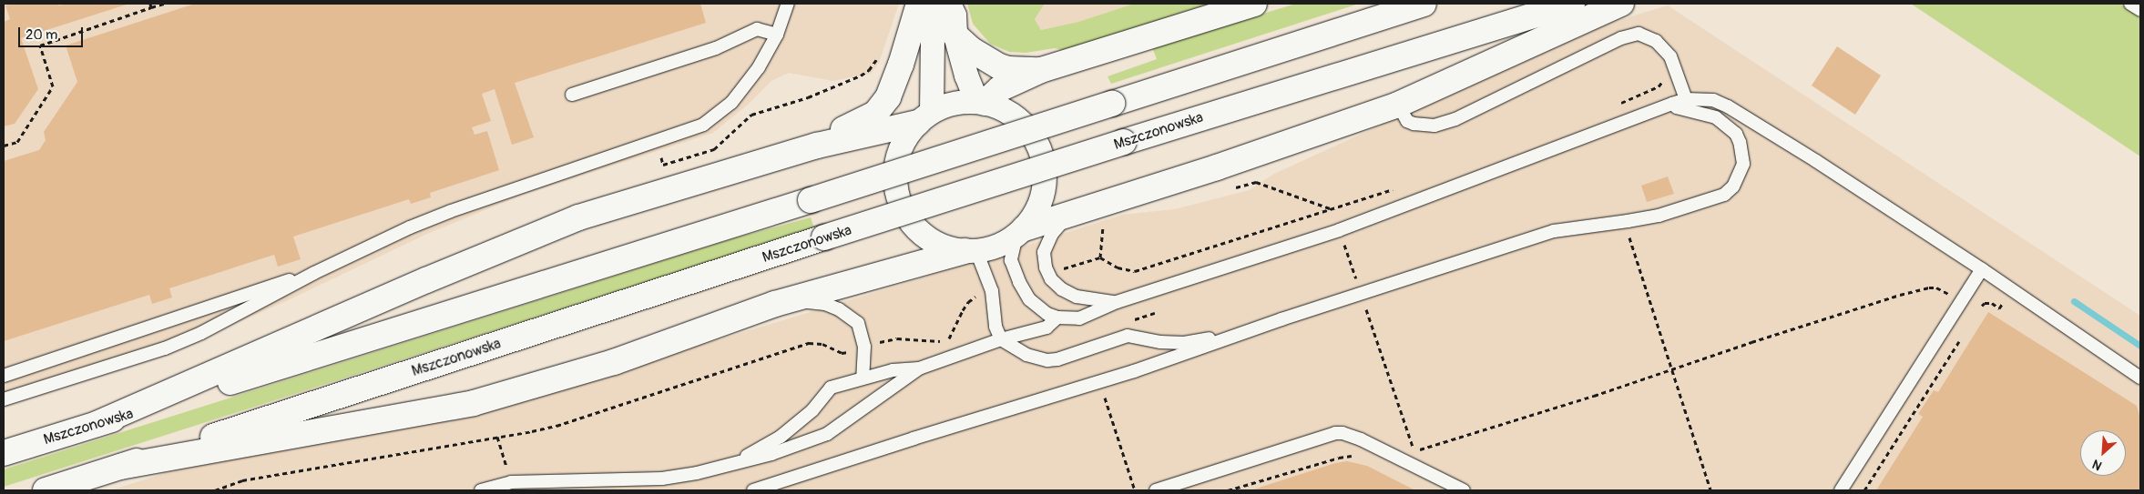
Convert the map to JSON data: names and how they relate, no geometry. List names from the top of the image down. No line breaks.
{"streets":{"main road":["Mszczonowska"]},"scale_bar":"20 m","north":"bottom left"}
